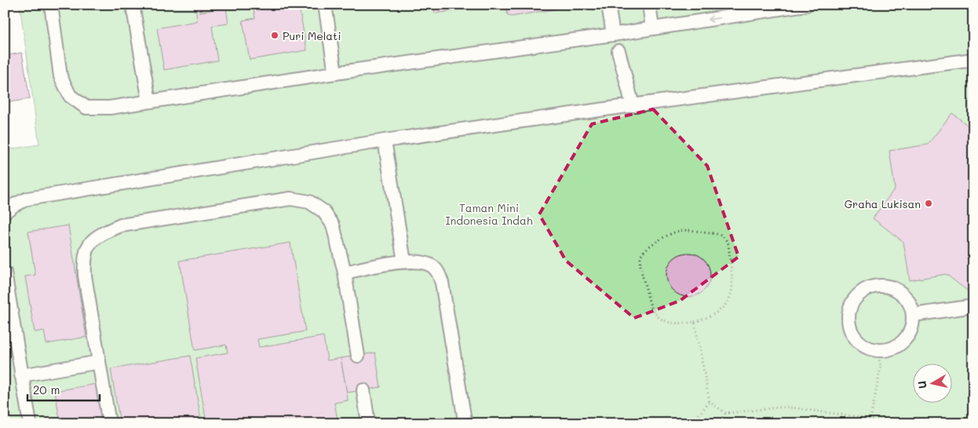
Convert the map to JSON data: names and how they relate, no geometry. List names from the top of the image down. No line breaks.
{"parks":["Taman Mini Indonesia Indah"],"places":["Puri Melati","Graha Lukisan"],"scale_bar":"20 m","north":"left"}
